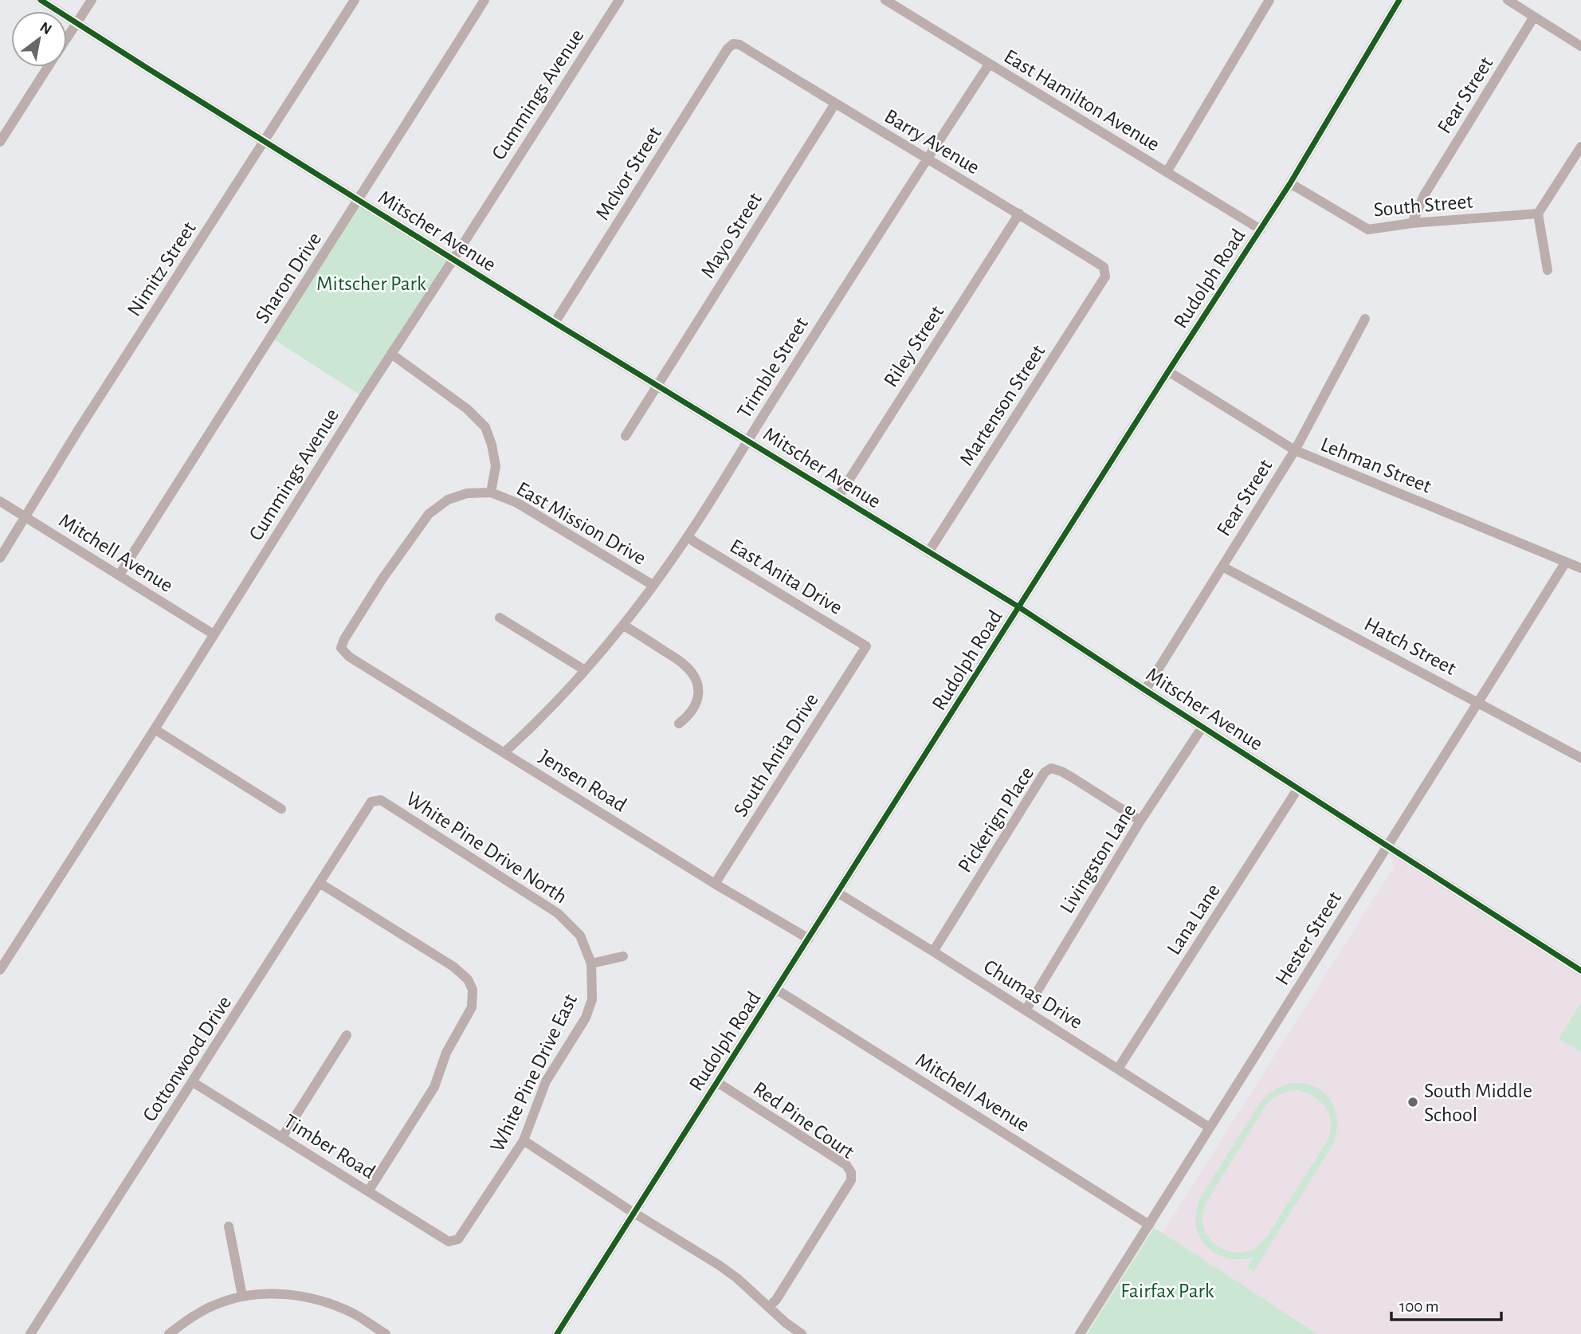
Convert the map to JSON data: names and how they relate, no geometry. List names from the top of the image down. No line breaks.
{"streets":{"street":["Cummings Avenue","Fear Street","East Hamilton Avenue","Barry Avenue","McIvor Street","South Street","Mitscher Avenue","Mayo Street","Nimitz Street","Sharon Drive","Rudolph Road","Riley Street","Trimble Street","Martenson Street","Lehman Street","East Mission Drive","Mitchell Avenue","East Anita Drive","Hatch Street","South Anita Drive","Jensen Road","Pickerign Place","White Pine Drive North","Livingston Lane","Lana Lane","Hester Street","Chumas Drive","Cottonwood Drive","White Pine Drive East","Red Pine Court","Timber Road"]},"crossings":[["Cummings Avenue","Mitscher Avenue"],["Cummings Avenue","Mitchell Avenue"],["Fear Street","South Street"],["Fear Street","Mitscher Avenue"],["Fear Street","Lehman Street"],["Fear Street","Hatch Street"],["East Hamilton Avenue","Rudolph Road"],["East Hamilton Avenue","Trimble Street"],["Barry Avenue","McIvor Street"],["Barry Avenue","Mayo Street"],["Barry Avenue","Riley Street"],["Barry Avenue","Trimble Street"],["Barry Avenue","Martenson Street"],["McIvor Street","Mitscher Avenue"],["South Street","Rudolph Road"],["Mitscher Avenue","Mayo Street"],["Mitscher Avenue","Nimitz Street"],["Mitscher Avenue","Sharon Drive"],["Mitscher Avenue","Rudolph Road"],["Mitscher Avenue","Riley Street"],["Mitscher Avenue","Trimble Street"],["Mitscher Avenue","Martenson Street"],["Mitscher Avenue","Livingston Lane"],["Mitscher Avenue","Lana Lane"],["Mitscher Avenue","Hester Street"],["Nimitz Street","Mitchell Avenue"],["Sharon Drive","Mitchell Avenue"],["Rudolph Road","Lehman Street"],["Rudolph Road","Mitchell Avenue"],["Rudolph Road","Jensen Road"],["Rudolph Road","Chumas Drive"],["Rudolph Road","Red Pine Court"],["Trimble Street","East Mission Drive"],["Trimble Street","East Anita Drive"],["Trimble Street","Jensen Road"],["Lehman Street","Hester Street"],["East Mission Drive","Jensen Road"],["Mitchell Avenue","Hester Street"],["East Anita Drive","South Anita Drive"],["Hatch Street","Hester Street"],["South Anita Drive","Jensen Road"],["Pickerign Place","Livingston Lane"],["Pickerign Place","Chumas Drive"],["White Pine Drive North","Cottonwood Drive"],["White Pine Drive North","White Pine Drive East"],["Livingston Lane","Chumas Drive"],["Lana Lane","Chumas Drive"],["Hester Street","Chumas Drive"],["Cottonwood Drive","Timber Road"],["White Pine Drive East","Timber Road"]],"parks":["Mitscher Park","Fairfax Park"],"places":["South Middle School"],"scale_bar":"100 m","north":"top right"}
